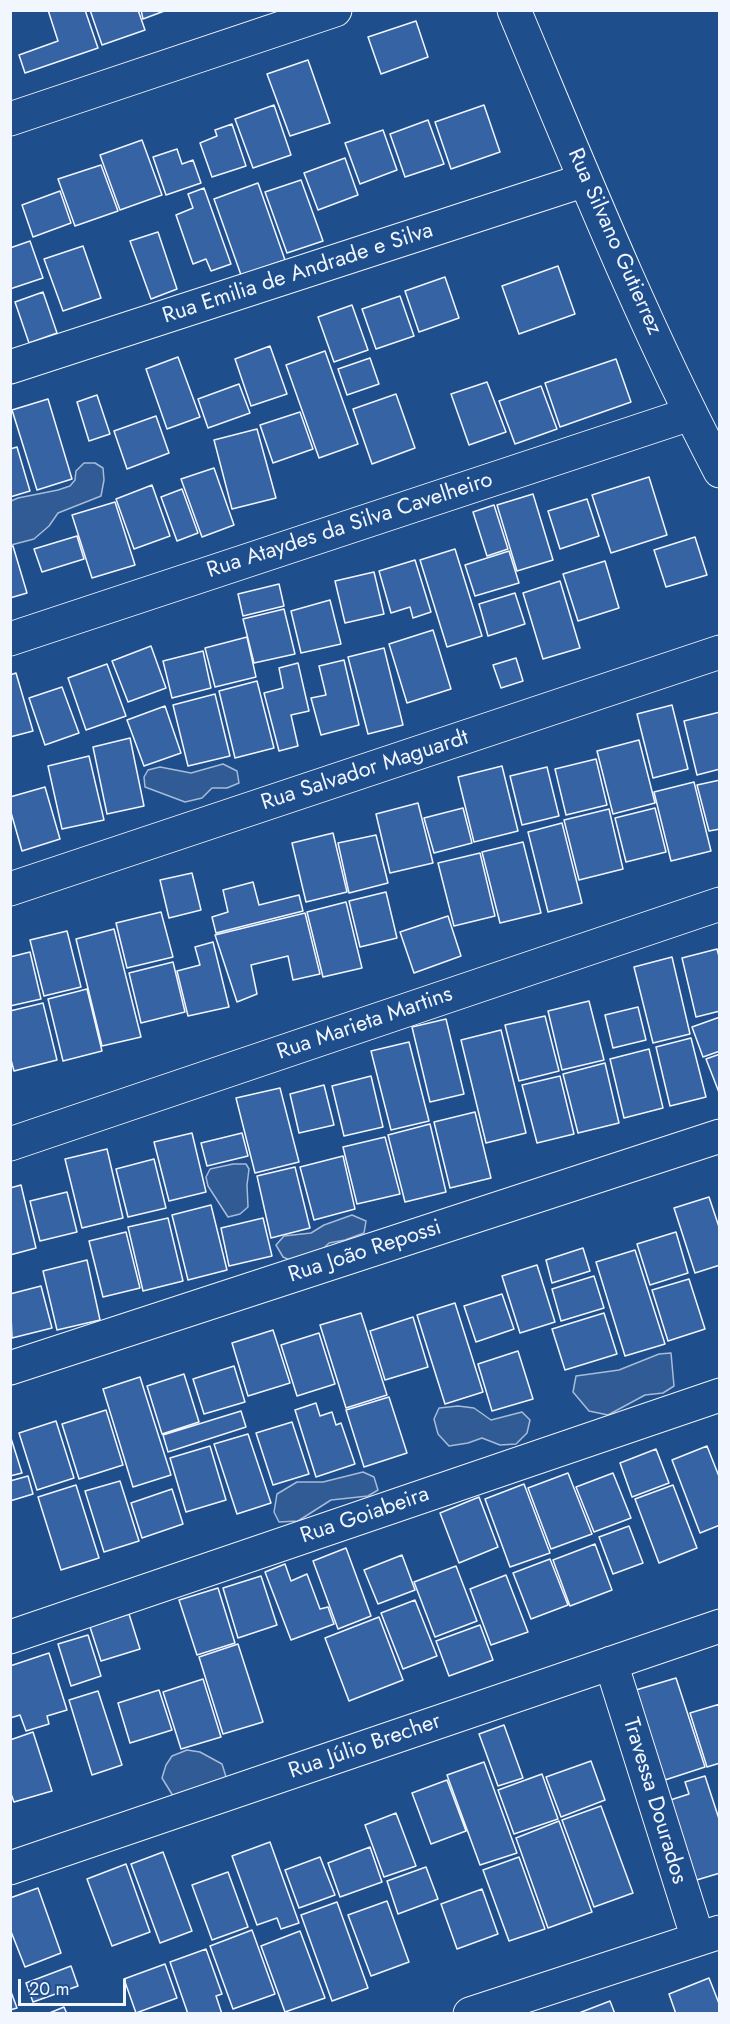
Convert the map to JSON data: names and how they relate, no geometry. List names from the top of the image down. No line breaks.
{"streets":{"street":["Rua Silvano Gutierrez","Rua Emilia de Andrade e Silva","Rua Ataydes da Silva Cavelheiro","Rua Salvador Maguardt","Rua Marieta Martins","Rua João Repossi","Rua Goiabeira","Rua Júlio Brecher","Travessa Dourados"]},"crossings":[["Rua Silvano Gutierrez","Rua Emilia de Andrade e Silva"],["Rua Silvano Gutierrez","Rua Ataydes da Silva Cavelheiro"],["Rua Júlio Brecher","Travessa Dourados"]],"scale_bar":"20 m"}
